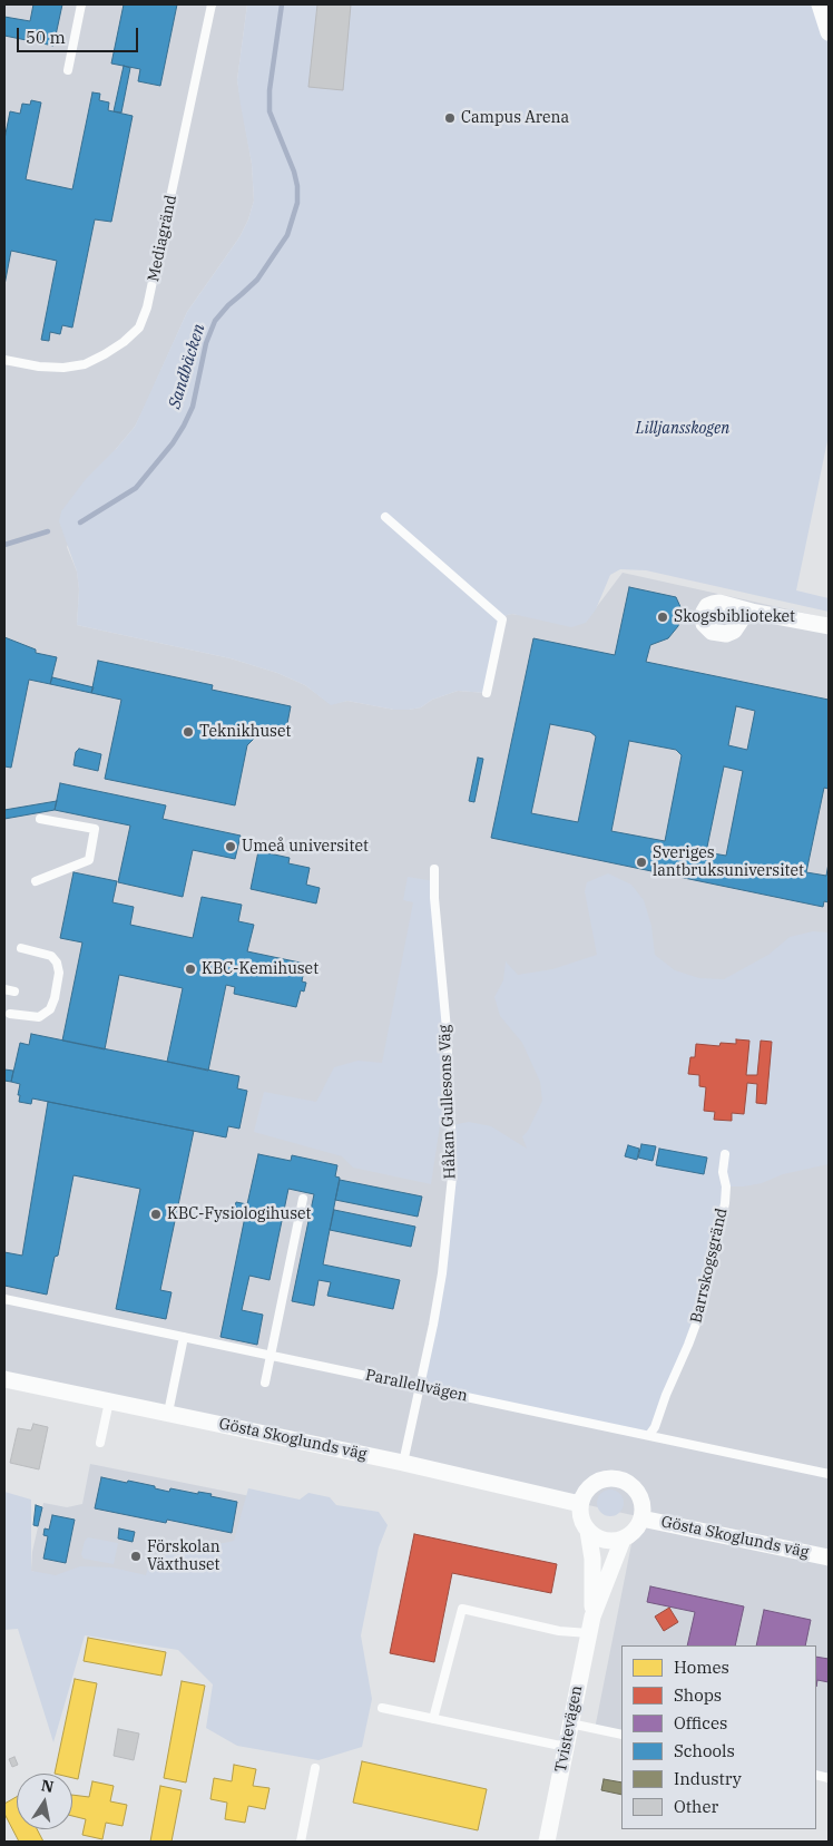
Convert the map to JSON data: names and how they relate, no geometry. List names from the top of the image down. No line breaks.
{"streets":{"street":["Gösta Skoglunds väg","Tvistevägen"],"lane":["Mediagränd","Håkan Gullesons Väg","Barrskogsgränd","Parallellvägen"]},"crossings":[["Håkan Gullesons Väg","Parallellvägen"],["Håkan Gullesons Väg","Gösta Skoglunds väg"],["Barrskogsgränd","Parallellvägen"],["Gösta Skoglunds väg","Tvistevägen"]],"water":["Sandbäcken"],"parks":["Lilljansskogen"],"places":["Campus Arena","Skogsbiblioteket","Teknikhuset","Umeå universitet","Sveriges lantbruksuniversitet","KBC-Kemihuset","KBC-Fysiologihuset","Förskolan Växthuset"],"legend":["Homes","Shops","Offices","Schools","Industry","Other"],"scale_bar":"50 m","north":"top"}
